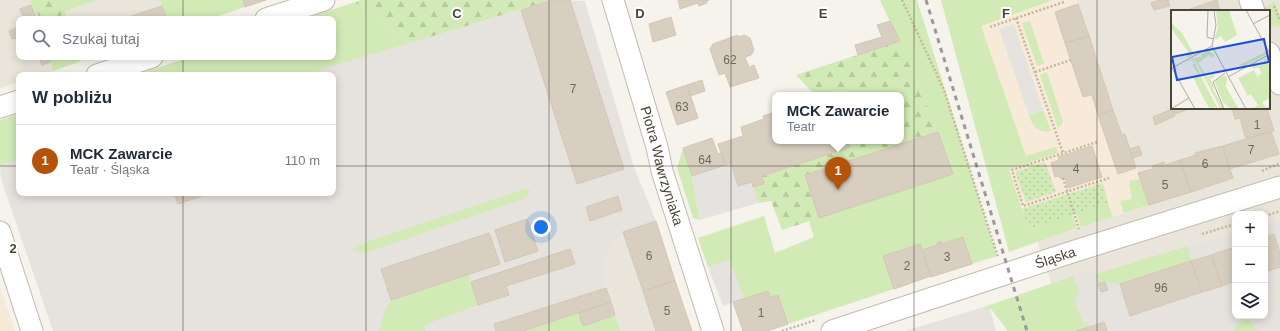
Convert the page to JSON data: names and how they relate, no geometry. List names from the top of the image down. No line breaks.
{"streets":{"street":["Piotra Wawrzyniaka","Śląska"]},"house_numbers":["62","7","63","1","7","64","6","4","5","6","3","2","96","5","1"],"page":{"search":"Szukaj tutaj","heading":"W pobliżu","popup":["MCK Zawarcie","Teatr"],"list":[{"mark":"1","name":"MCK Zawarcie","note":"Teatr · Śląska","value":"110 m"}],"pins":"1","map_buttons":["+","−"]},"grid":{"columns":["C","D","E","F"],"rows":["2"]}}
